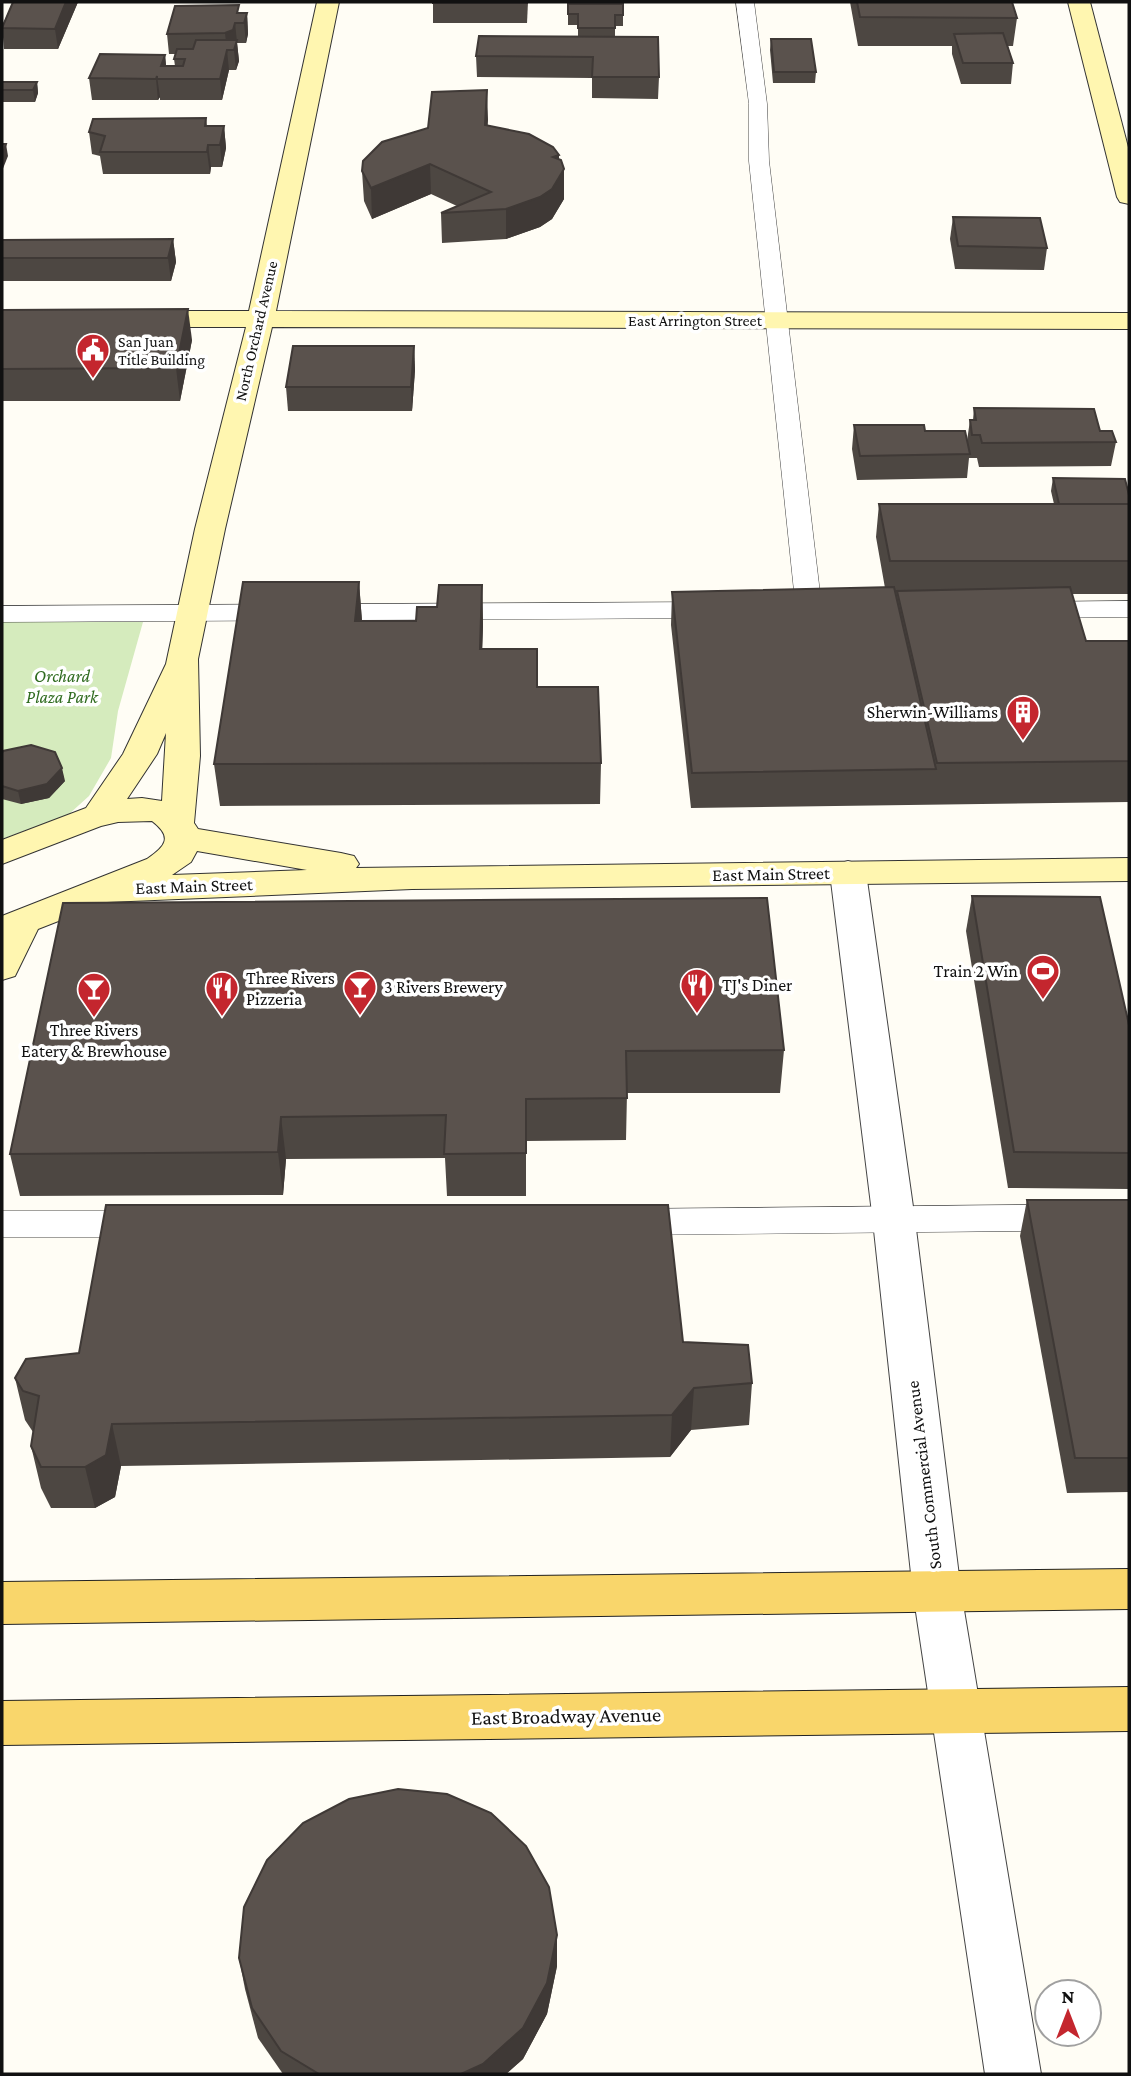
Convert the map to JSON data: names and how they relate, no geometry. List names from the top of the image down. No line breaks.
{"streets":{"main road":["East Broadway Avenue"],"street":["East Arrington Street","North Orchard Avenue","East Main Street","South Commercial Avenue"]},"crossings":[["East Arrington Street","North Orchard Avenue"],["North Orchard Avenue","East Main Street"],["East Main Street","South Commercial Avenue"],["South Commercial Avenue","East Broadway Avenue"]],"parks":["Orchard Plaza Park"],"places":{"public building":["San Juan Title Building"],"building":["Sherwin-Williams"],"sports":["Train 2 Win"],"restaurant":["TJ's Diner","Three Rivers Pizzeria"],"bar":["3 Rivers Brewery","Three Rivers Eatery & Brewhouse"]},"north":"top"}
